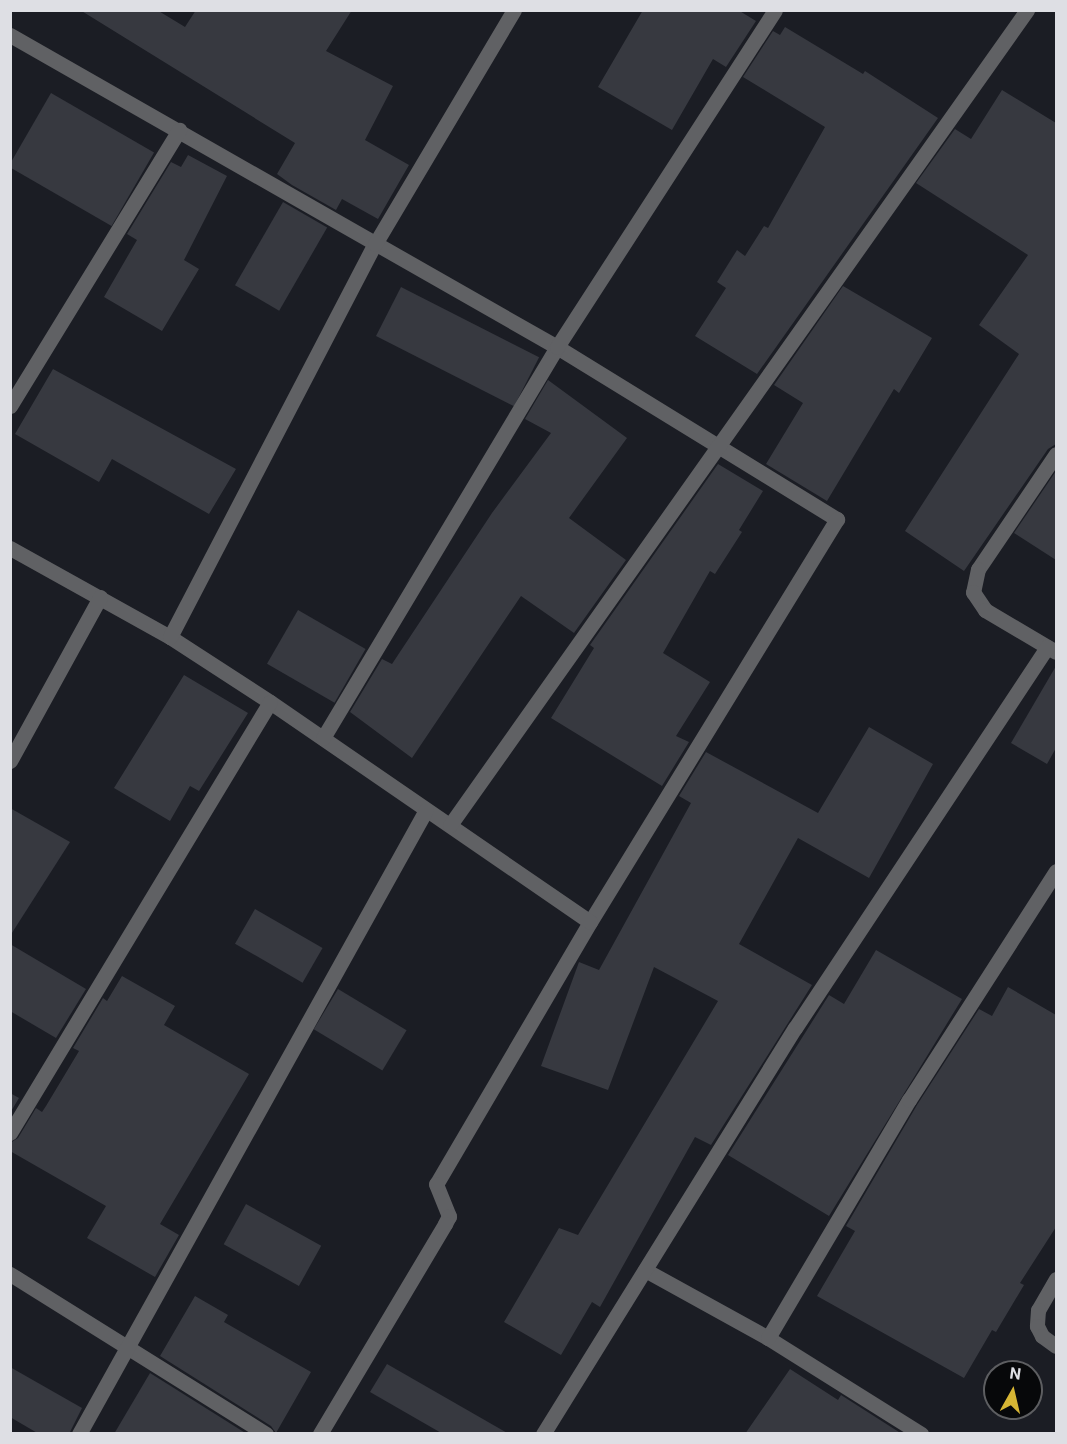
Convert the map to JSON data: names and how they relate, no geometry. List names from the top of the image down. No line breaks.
{"north":"top"}
